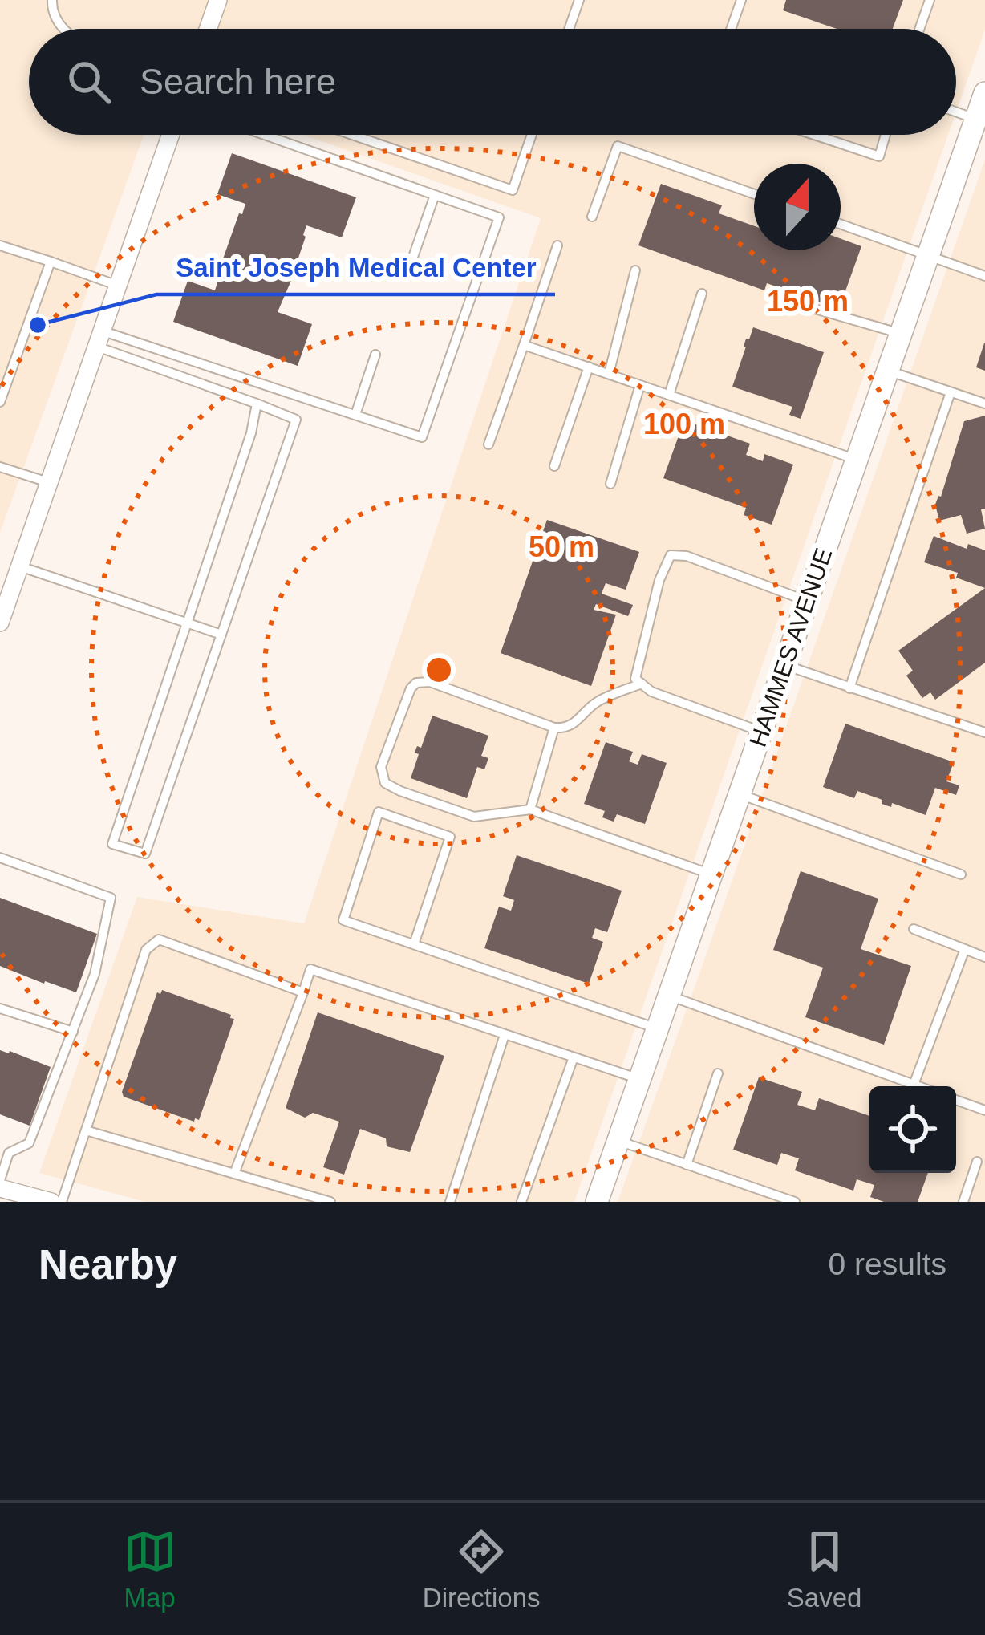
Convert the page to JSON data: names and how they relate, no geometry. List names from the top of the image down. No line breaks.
{"streets":{"street":["HAMMES AVENUE"]},"places":["Saint Joseph Medical Center"],"north":"top","page":{"search":"Search here","heading":["Nearby","0 results"],"nav":["Map","Directions","Saved"]},"rings":["150 m","100 m","50 m"]}
